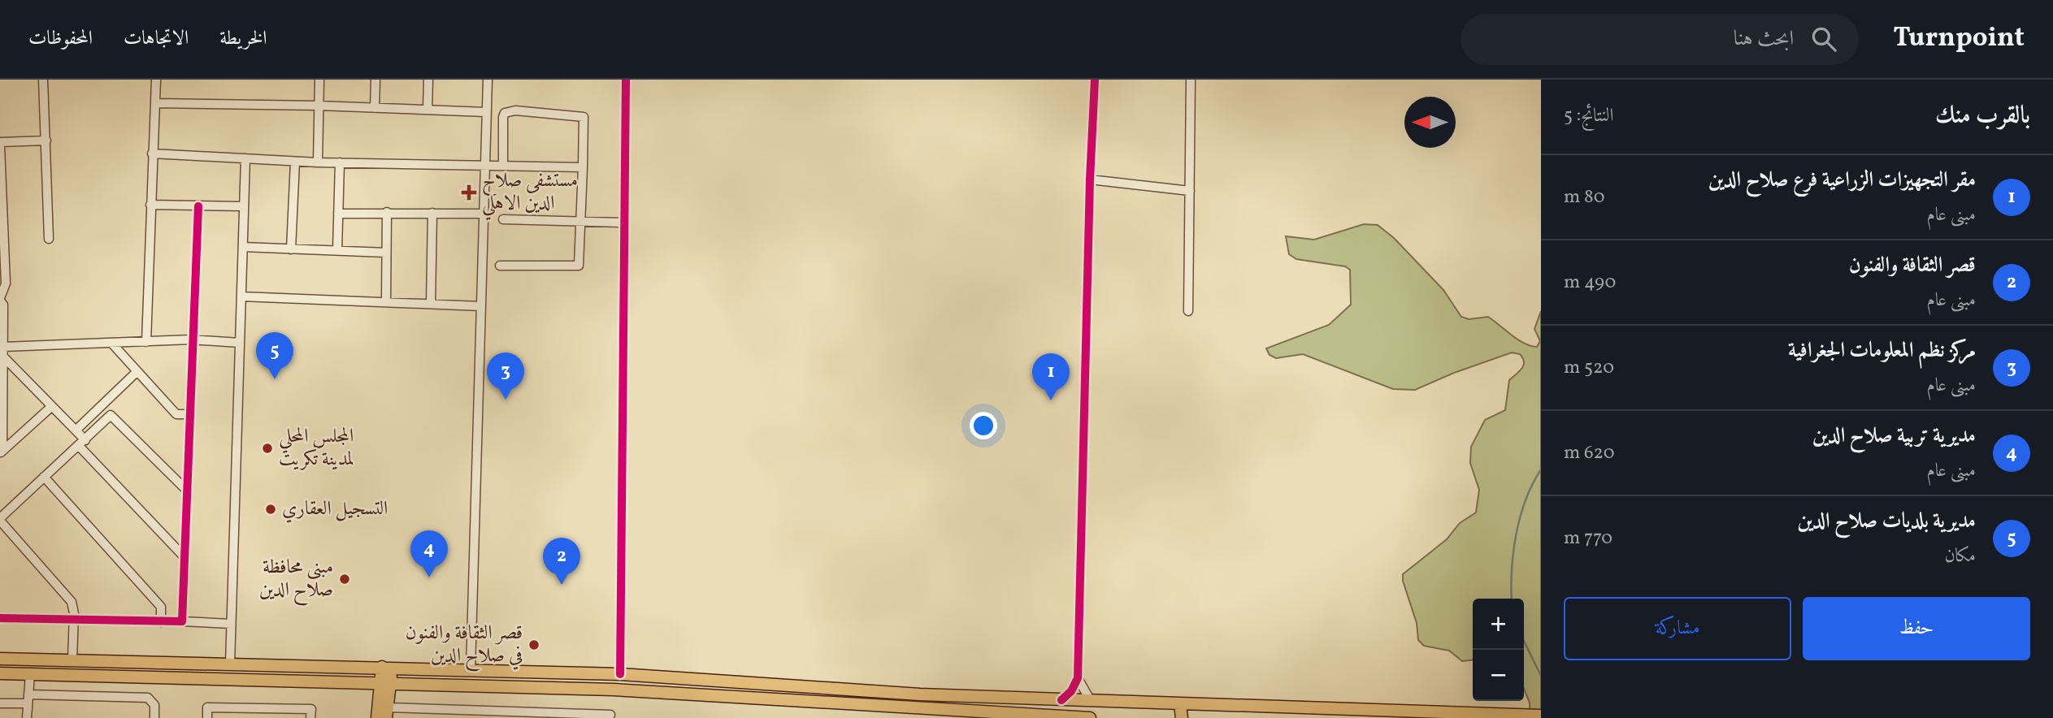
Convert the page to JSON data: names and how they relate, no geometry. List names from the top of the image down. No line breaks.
{"places":{"health":["مستشفى صلاح الدين الاهلي"],"other":["المجلس المحلي لمدينة تكريت","التسجيل العقاري","مبنى محافظة صلاح الدين","قصر الثقافة والفنون في صلاح الدين"]},"north":"left","page":{"header":"Turnpoint","search":"ابحث هنا","nav":["الخريطة","الاتجاهات","المحفوظات"],"heading":["بالقرب منك","النتائج: 5"],"list":[{"mark":"1","name":"مقر التجهيزات الزراعية فرع صلاح الدين","note":"مبنى عام","value":"80 m"},{"mark":"2","name":"قصر الثقافة والفنون","note":"مبنى عام","value":"490 m"},{"mark":"3","name":"مركز نظم المعلومات الجغرافية","note":"مبنى عام","value":"520 m"},{"mark":"4","name":"مديرية تربية صلاح الدين","note":"مبنى عام","value":"620 m"},{"mark":"5","name":"مديرية بلديات صلاح الدين","note":"مكان","value":"770 m"}],"pins":["5","3","1","4","2"],"buttons":["حفظ","مشاركة"],"map_buttons":["+","−"]}}
